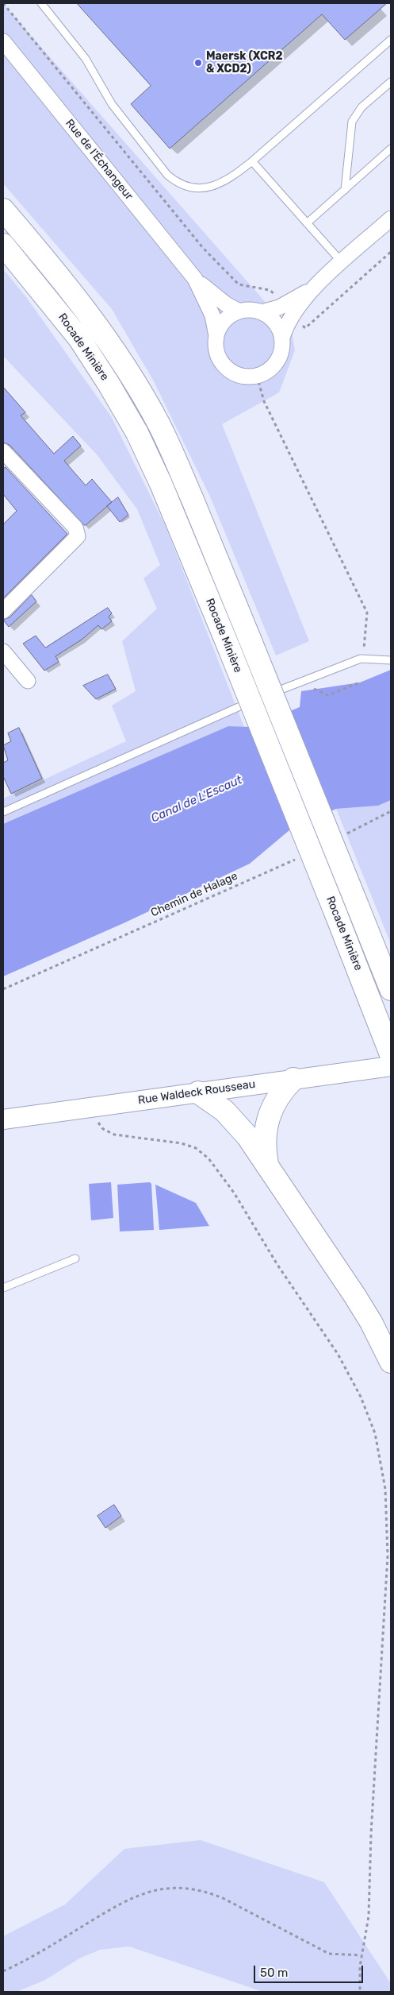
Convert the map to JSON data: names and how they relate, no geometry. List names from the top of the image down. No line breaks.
{"streets":{"highway":["Rocade Minière"],"street":["Rue de l'Échangeur","Rue Waldeck Rousseau"],"path":["Chemin de Halage"]},"water":["Canal de L'Escaut"],"places":["Maersk (XCR2 & XCD2)"],"scale_bar":"50 m"}
